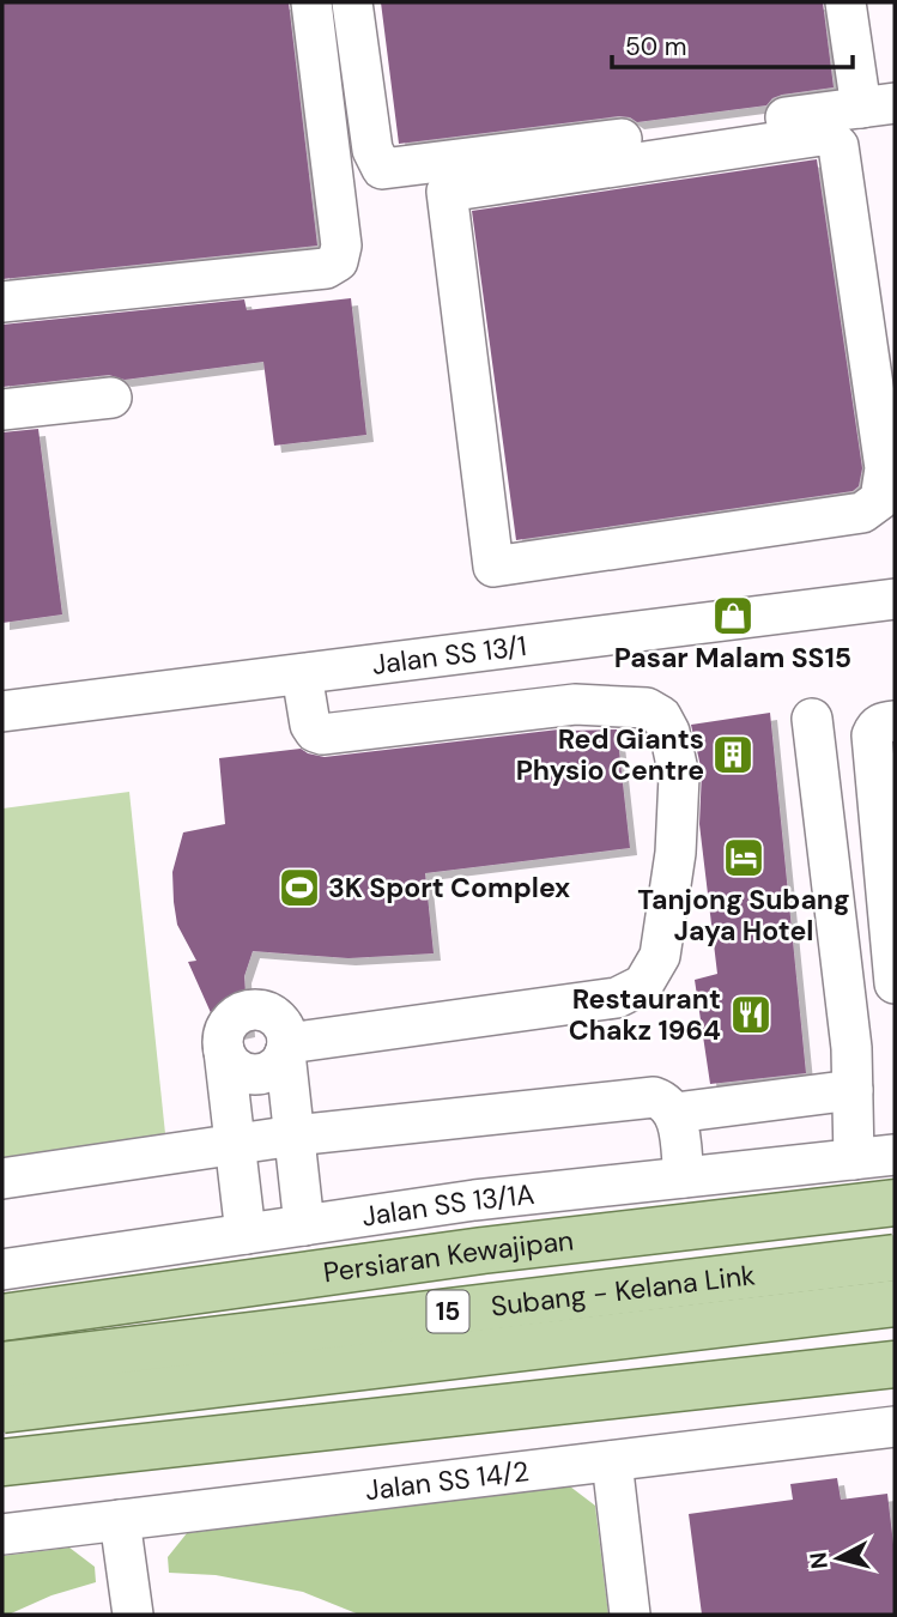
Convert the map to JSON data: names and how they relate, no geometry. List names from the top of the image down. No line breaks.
{"streets":{"main road":["Persiaran Kewajipan","Subang - Kelana Link","15"],"street":["Jalan SS 13/1","Jalan SS 13/1A","Jalan SS 14/2"]},"places":{"shop":["Pasar Malam SS15"],"building":["Red Giants Physio Centre"],"hotel":["Tanjong Subang Jaya Hotel"],"sports":["3K Sport Complex"],"restaurant":["Restaurant Chakz 1964"]},"scale_bar":"50 m","north":"left"}
